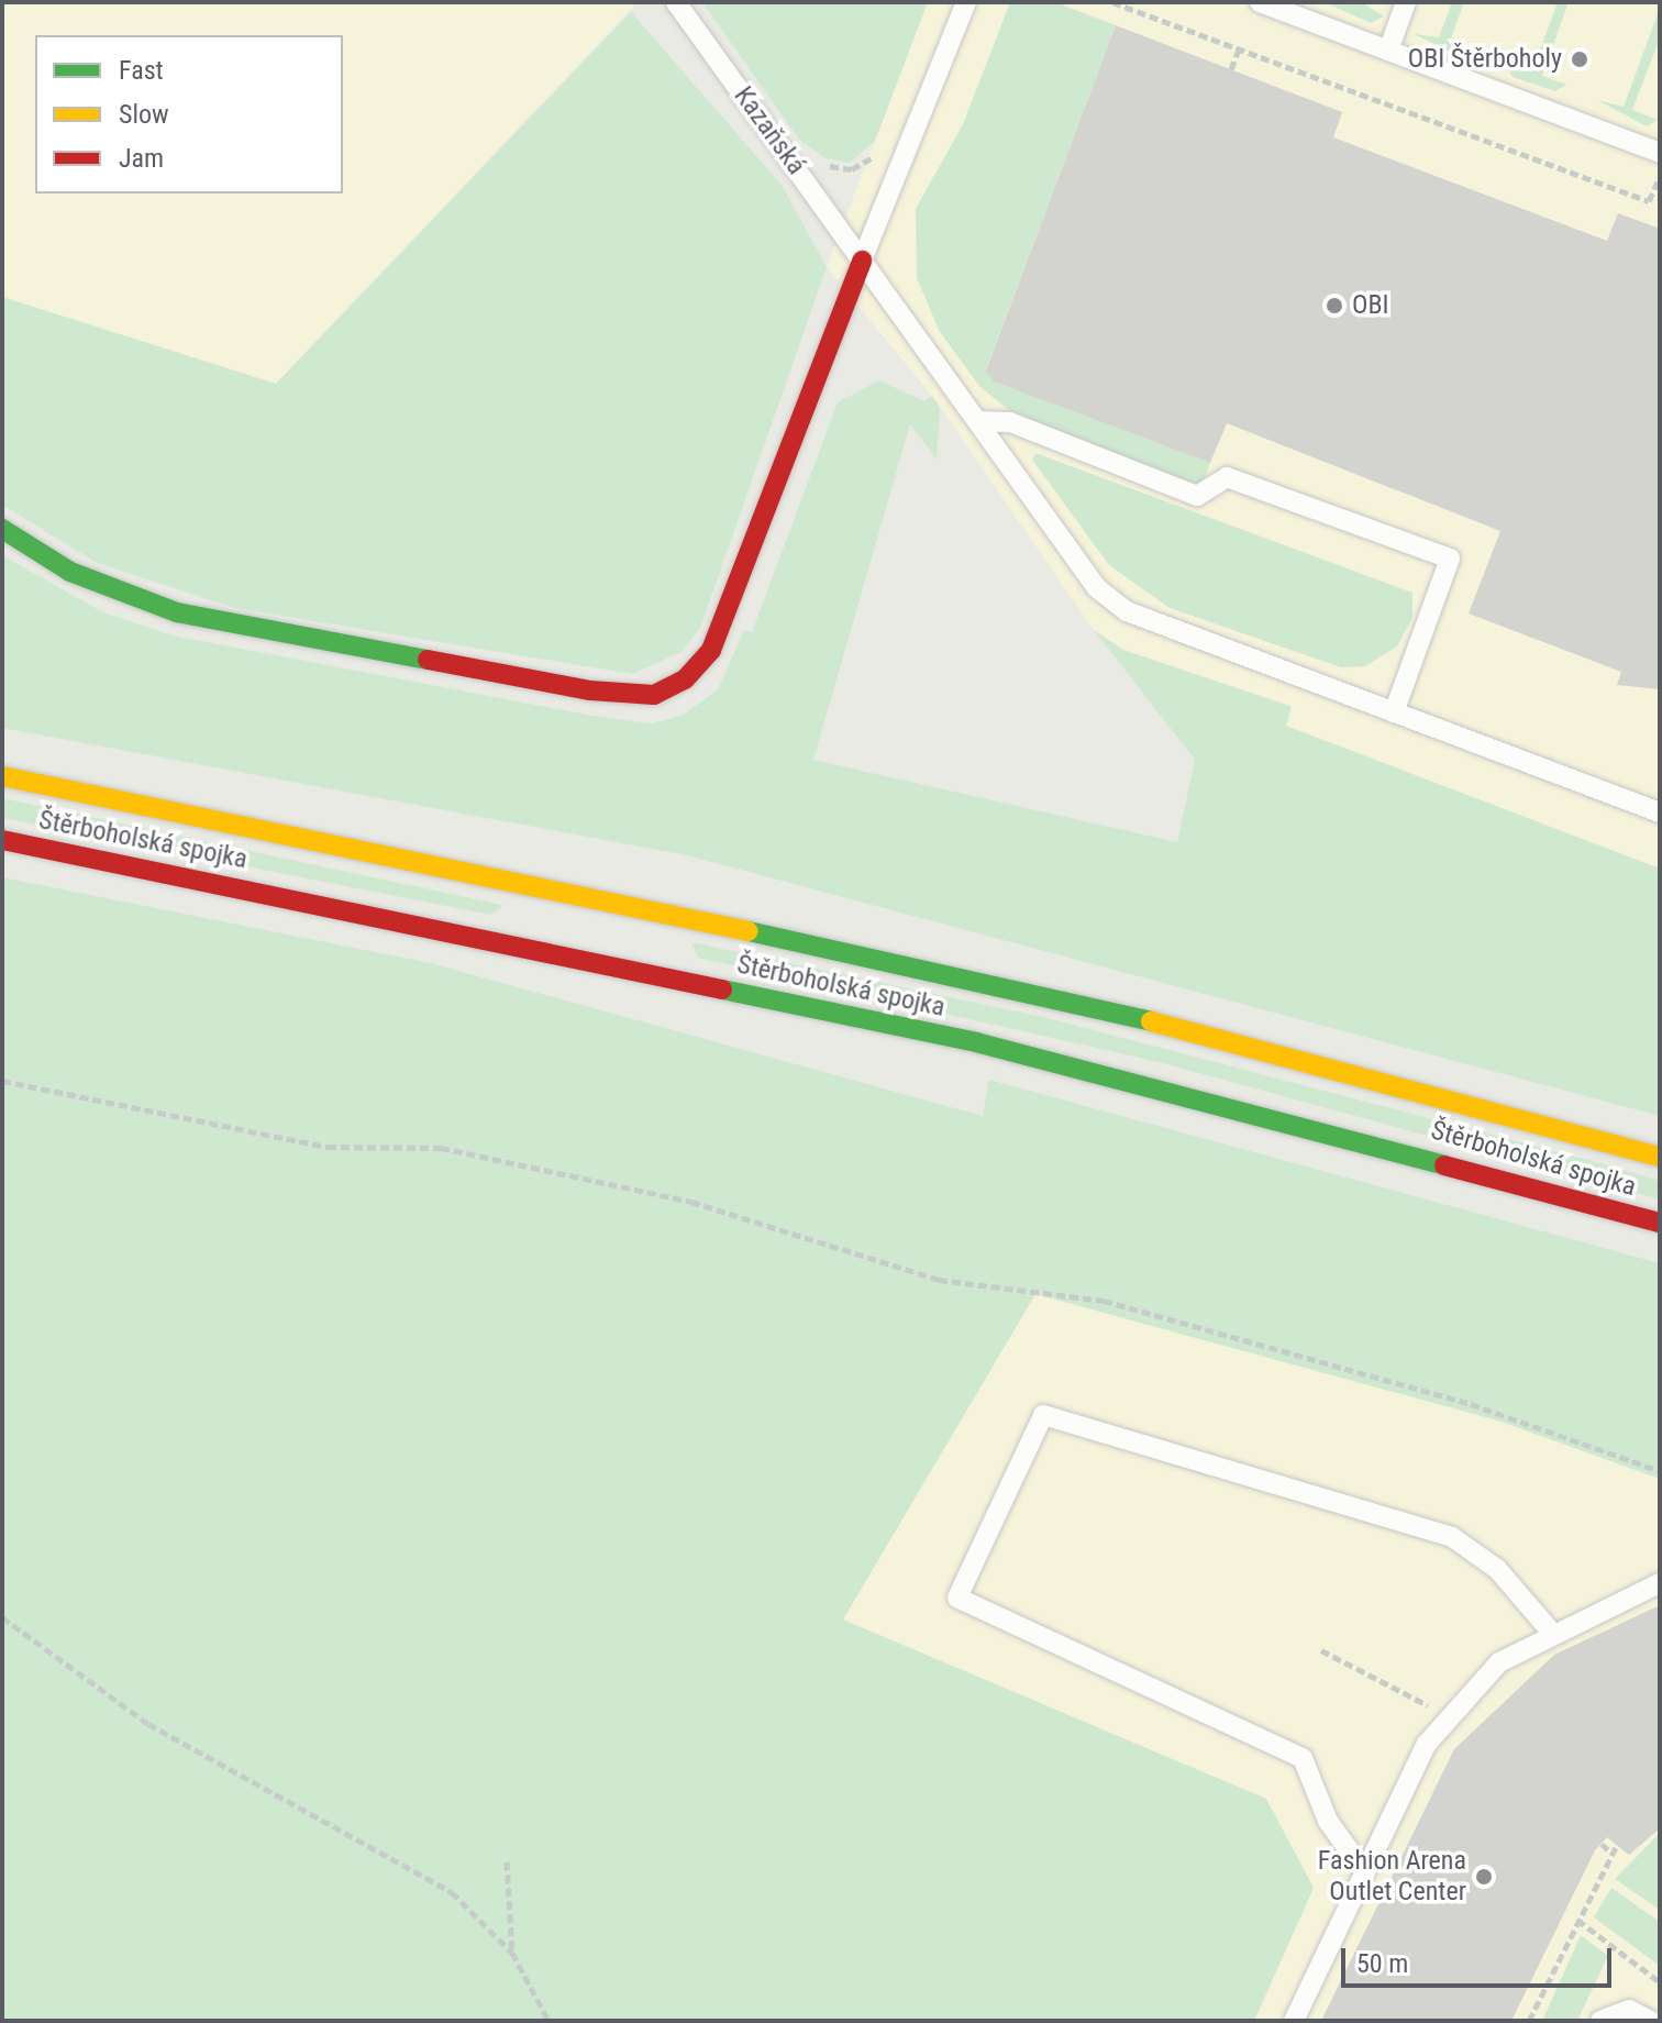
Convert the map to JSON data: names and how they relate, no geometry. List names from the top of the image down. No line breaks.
{"streets":{"main road":["Štěrboholská spojka"],"lane":["Kazaňská"]},"places":["OBI Štěrboholy","OBI","Fashion Arena Outlet Center"],"legend":["Fast","Slow","Jam"],"scale_bar":"50 m"}
